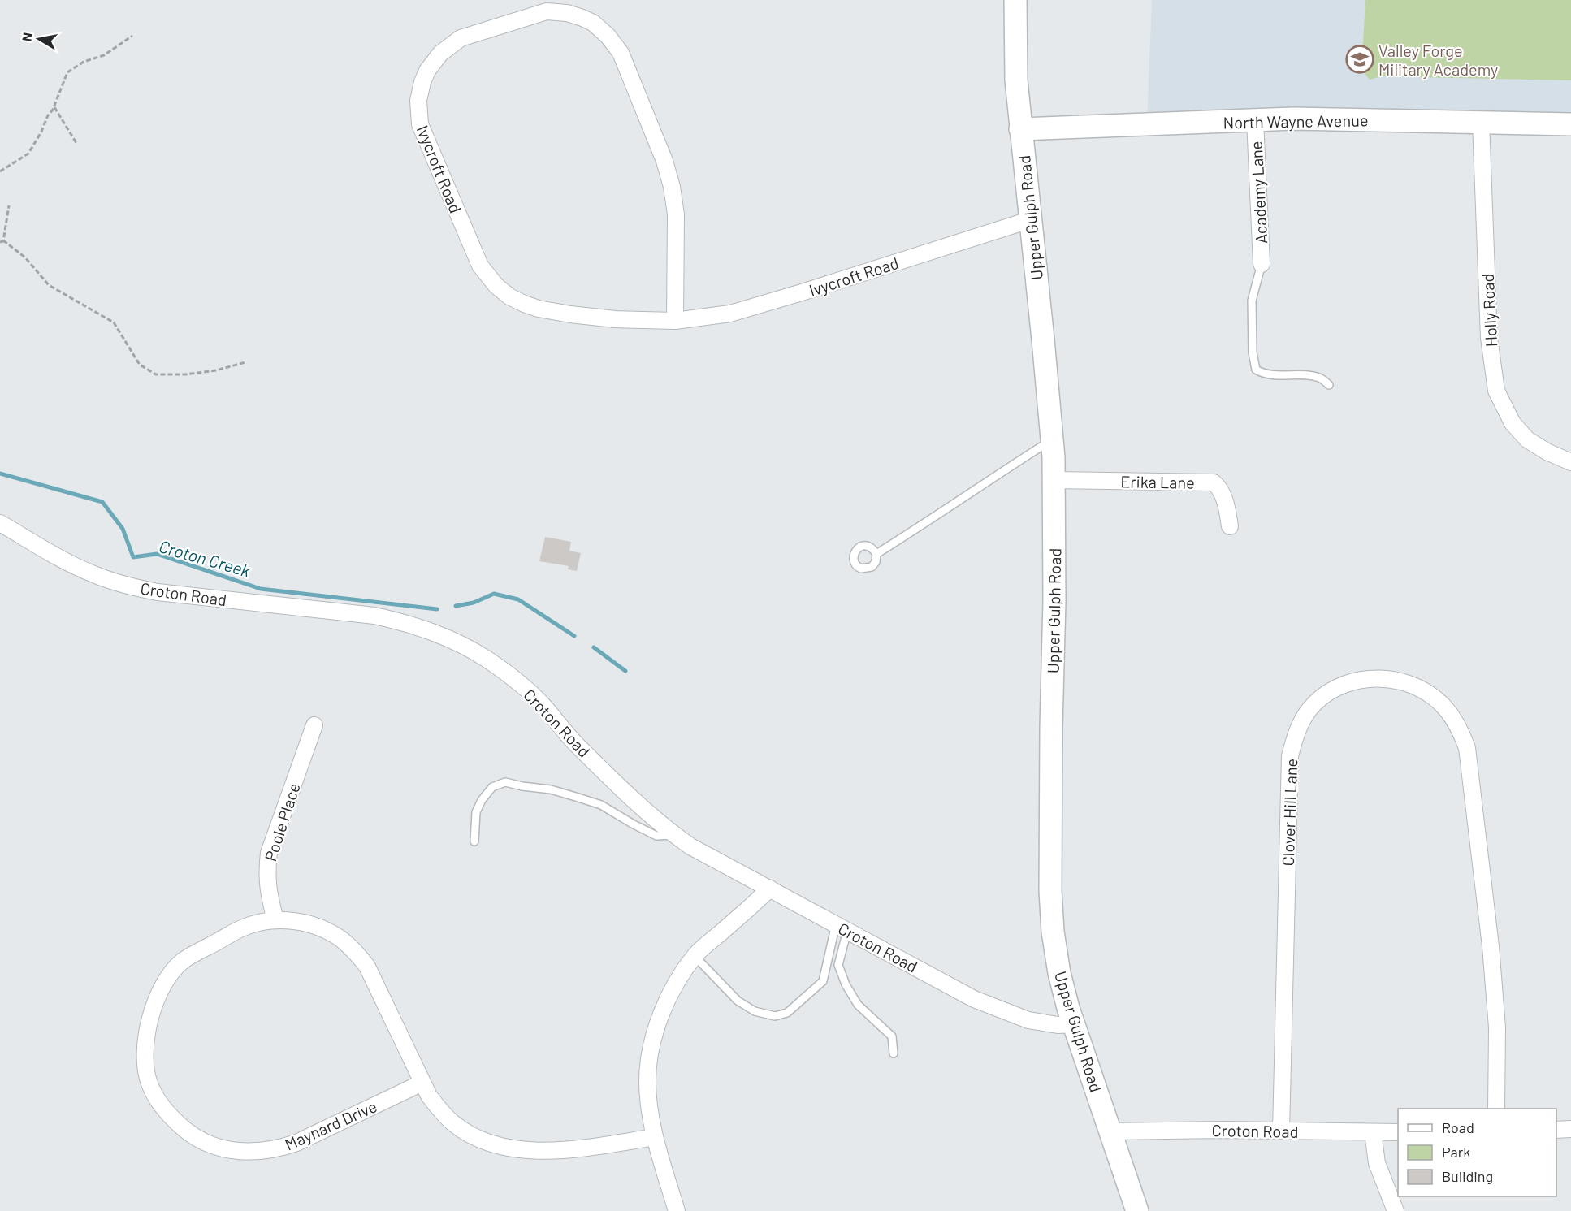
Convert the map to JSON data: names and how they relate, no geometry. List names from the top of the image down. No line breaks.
{"streets":{"street":["North Wayne Avenue","Ivycroft Road","Academy Lane","Upper Gulph Road","Holly Road","Erika Lane","Croton Road","Clover Hill Lane","Poole Place","Maynard Drive"]},"crossings":[["North Wayne Avenue","Academy Lane"],["North Wayne Avenue","Upper Gulph Road"],["North Wayne Avenue","Holly Road"],["Ivycroft Road","Upper Gulph Road"],["Upper Gulph Road","Erika Lane"],["Upper Gulph Road","Croton Road"],["Croton Road","Clover Hill Lane"],["Poole Place","Maynard Drive"]],"water":["Croton Creek"],"places":{"school or university":["Valley Forge Military Academy"]},"legend":["Road","Park","Building"],"north":"left"}
